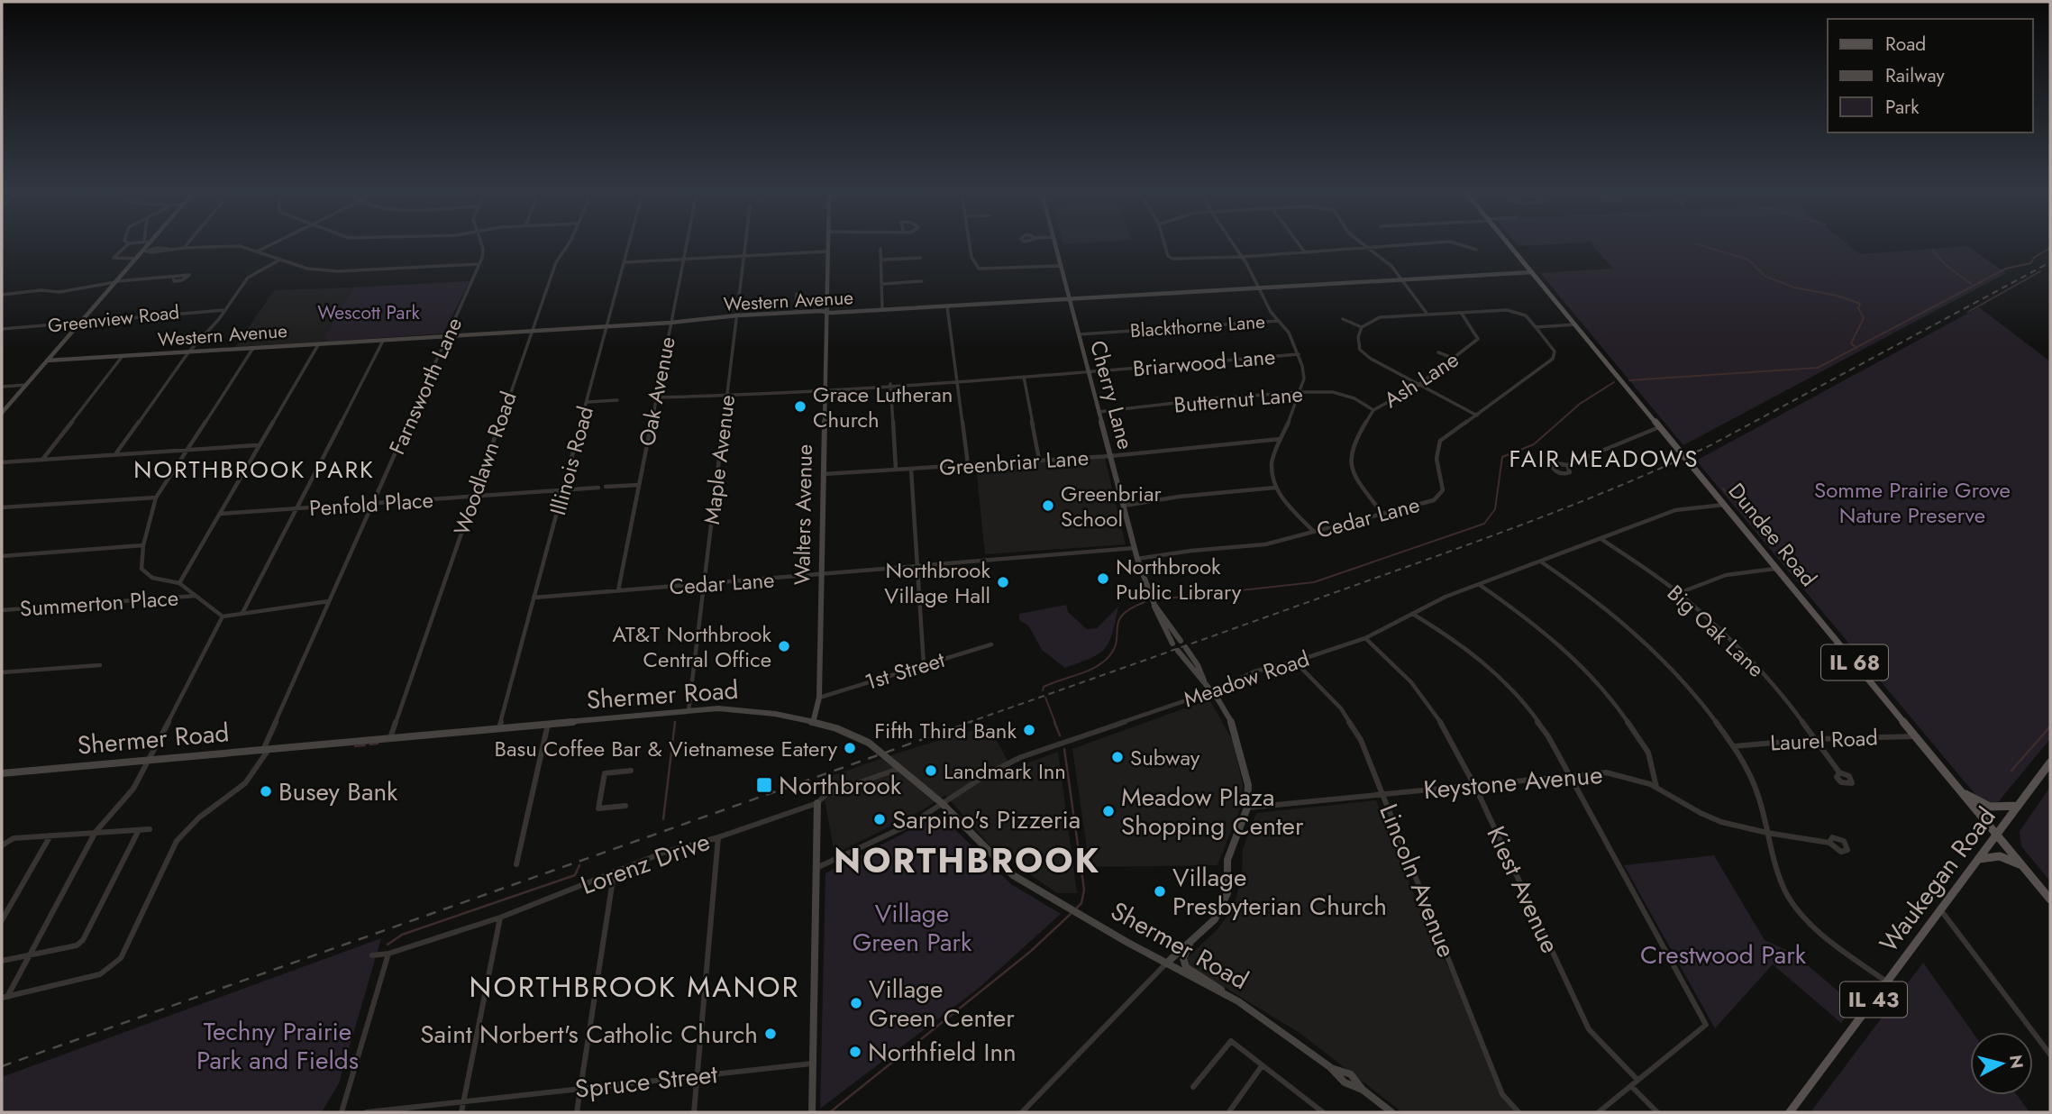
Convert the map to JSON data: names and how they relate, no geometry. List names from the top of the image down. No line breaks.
{"streets":{"main road":["Dundee Road","IL 68","Waukegan Road","IL 43"],"street":["Western Avenue","Greenview Road","Blackthorne Lane","Briarwood Lane","Ash Lane","Farnsworth Lane","Oak Avenue","Cherry Lane","Butternut Lane","Maple Avenue","Illinois Road","Greenbriar Lane","Woodlawn Road","Penfold Place","Walters Avenue","Cedar Lane","Summerton Place","Big Oak Lane","1st Street","Meadow Road","Shermer Road","Laurel Road","Keystone Avenue","Lorenz Drive","Lincoln Avenue","Kiest Avenue","Spruce Street"]},"crossings":[["Western Avenue","Farnsworth Lane"],["Western Avenue","Oak Avenue"],["Western Avenue","Cherry Lane"],["Western Avenue","Maple Avenue"],["Western Avenue","Illinois Road"],["Western Avenue","Woodlawn Road"],["Western Avenue","Walters Avenue"],["Western Avenue","Dundee Road"],["Blackthorne Lane","Cherry Lane"],["Briarwood Lane","Oak Avenue"],["Briarwood Lane","Cherry Lane"],["Briarwood Lane","Maple Avenue"],["Briarwood Lane","Walters Avenue"],["Ash Lane","Butternut Lane"],["Ash Lane","Cedar Lane"],["Farnsworth Lane","Penfold Place"],["Farnsworth Lane","Shermer Road"],["Oak Avenue","Cedar Lane"],["Cherry Lane","Butternut Lane"],["Cherry Lane","Greenbriar Lane"],["Cherry Lane","Cedar Lane"],["Maple Avenue","Cedar Lane"],["Maple Avenue","Shermer Road"],["Illinois Road","Penfold Place"],["Illinois Road","Cedar Lane"],["Illinois Road","Shermer Road"],["Greenbriar Lane","Walters Avenue"],["Woodlawn Road","Penfold Place"],["Woodlawn Road","Shermer Road"],["Walters Avenue","Cedar Lane"],["Walters Avenue","1st Street"],["Walters Avenue","Shermer Road"],["Dundee Road","Meadow Road"],["Dundee Road","Laurel Road"],["Dundee Road","Waukegan Road"],["Big Oak Lane","Meadow Road"],["Big Oak Lane","Laurel Road"],["Meadow Road","Shermer Road"],["Meadow Road","Lincoln Avenue"],["Meadow Road","Kiest Avenue"],["Shermer Road","Lorenz Drive"],["Keystone Avenue","Lincoln Avenue"],["Keystone Avenue","Kiest Avenue"]],"districts":["FAIR MEADOWS","NORTHBROOK PARK","NORTHBROOK","NORTHBROOK MANOR"],"parks":["Wescott Park","Somme Prairie Grove Nature Preserve","Village Green Park","Crestwood Park","Techny Prairie Park and Fields"],"places":{"other":["Grace Lutheran Church","Greenbriar School","Northbrook Public Library","Northbrook Village Hall","AT&T Northbrook Central Office","Fifth Third Bank","Basu Coffee Bar & Vietnamese Eatery","Subway","Landmark Inn","Busey Bank","Meadow Plaza Shopping Center","Sarpino's Pizzeria","Village Presbyterian Church","Village Green Center","Saint Norbert's Catholic Church","Northfield Inn"],"transit":["Northbrook"]},"legend":["Road","Railway","Park"],"north":"right"}
